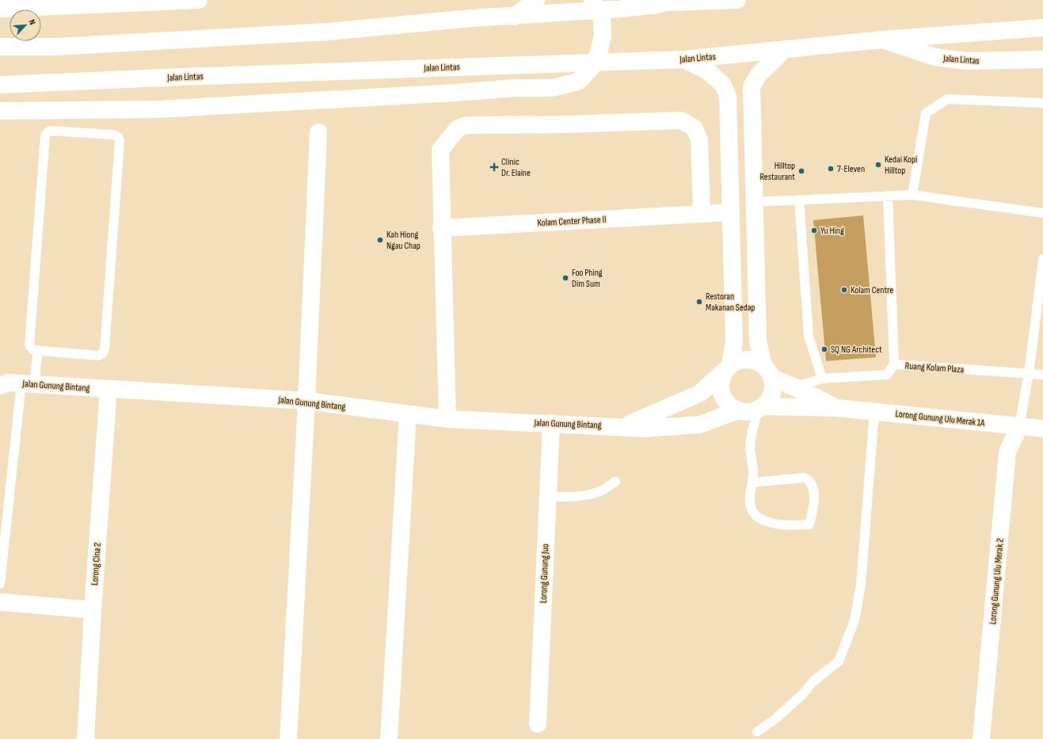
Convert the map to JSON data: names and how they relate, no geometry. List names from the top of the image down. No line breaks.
{"streets":{"main road":["Jalan Lintas","Kolam Center Phase II","Jalan Gunung Bintang","Lorong Gunung Ulu Merak 1A","Lorong Cina 2","Lorong Gunung Juo","Lorong Gunung Ulu Merak 2"],"lane":["Ruang Kolam Plaza"]},"crossings":[["Jalan Gunung Bintang","Lorong Gunung Ulu Merak 1A"],["Jalan Gunung Bintang","Lorong Cina 2"],["Jalan Gunung Bintang","Lorong Gunung Juo"],["Lorong Gunung Ulu Merak 1A","Lorong Gunung Ulu Merak 2"]],"places":{"other":["Kedai Kopi Hilltop","7-Eleven","Hilltop Restaurant","Yu Hing","Kah Hiong Ngau Chap","Foo Phing Dim Sum","Kolam Centre","Restoran Makanan Sedap","SQ NG Architect"],"health":["Clinic Dr. Elaine"]},"north":"top right"}
